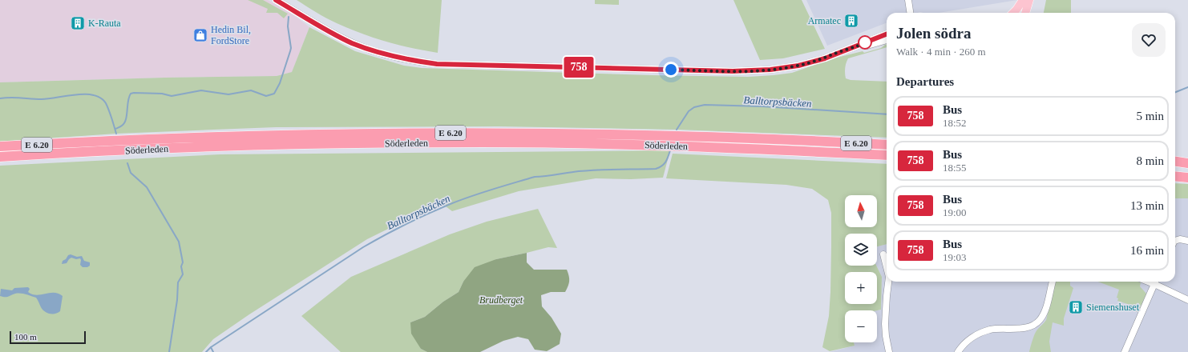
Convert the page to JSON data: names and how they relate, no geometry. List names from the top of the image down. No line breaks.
{"streets":{"highway":["E 6.20","Söderleden"]},"water":["Balltorpsbäcken"],"parks":["Brudberget"],"places":{"building":["Armatec","K-Rauta","Siemenshuset"],"shop":["Hedin Bil, FordStore"]},"lines":["bus line 758"],"scale_bar":"100 m","north":"top","page":{"on_map":"758","heading":[["Jolen södra","Walk · 4 min · 260 m"],"Departures"],"list":[{"mark":"758","name":"Bus","note":"18:52","value":"5 min"},{"mark":"758","name":"Bus","note":"18:55","value":"8 min"},{"mark":"758","name":"Bus","note":"19:00","value":"13 min"},{"mark":"758","name":"Bus","note":"19:03","value":"16 min"}],"map_buttons":["+","−"],"scale":"100 m"}}
